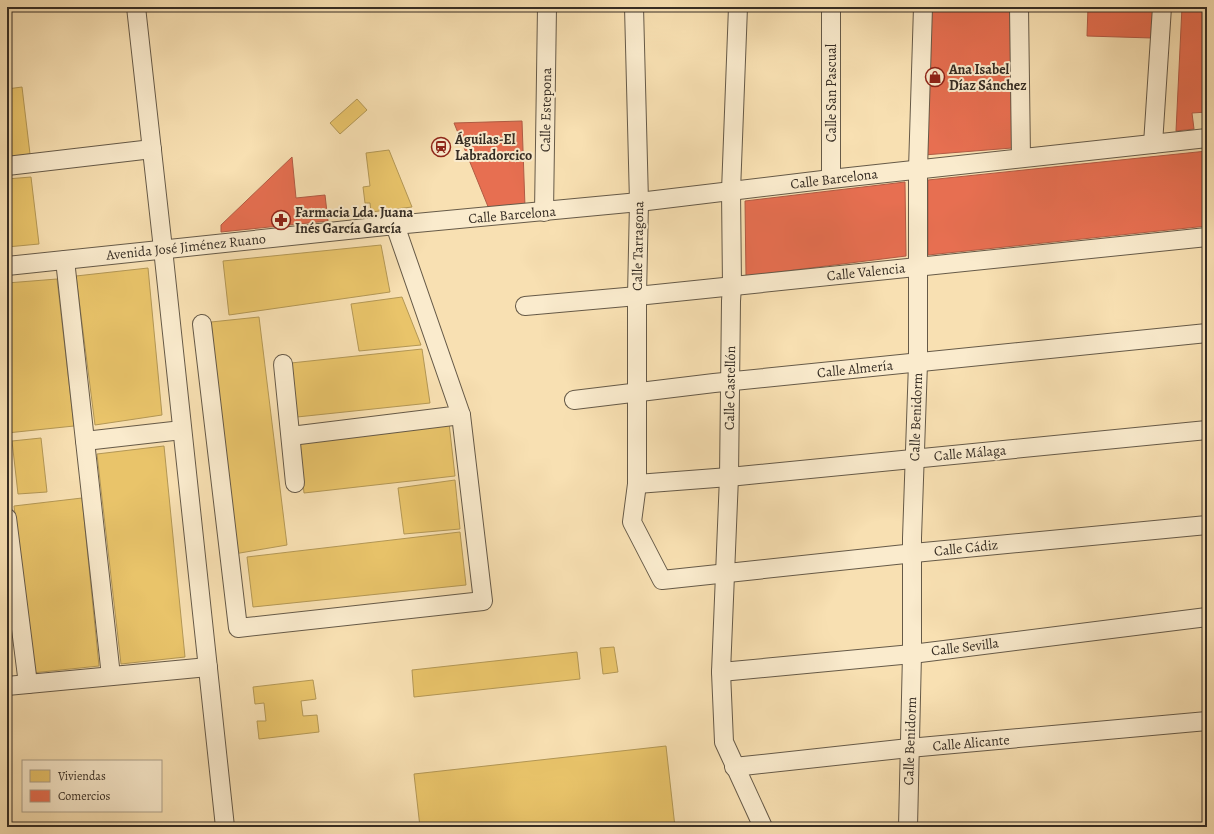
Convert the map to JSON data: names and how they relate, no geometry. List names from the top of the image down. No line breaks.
{"streets":{"street":["Calle San Pascual","Calle Estepona","Calle Barcelona","Calle Tarragona","Avenida José Jiménez Ruano","Calle Valencia","Calle Almería","Calle Castellón","Calle Benidorm","Calle Málaga","Calle Cádiz","Calle Sevilla","Calle Alicante"]},"crossings":[["Calle San Pascual","Calle Barcelona"],["Calle Estepona","Calle Barcelona"],["Calle Barcelona","Calle Tarragona"],["Calle Barcelona","Avenida José Jiménez Ruano"],["Calle Barcelona","Calle Castellón"],["Calle Barcelona","Calle Benidorm"],["Calle Tarragona","Calle Valencia"],["Calle Tarragona","Calle Almería"],["Calle Tarragona","Calle Castellón"],["Calle Tarragona","Calle Málaga"],["Calle Tarragona","Calle Cádiz"],["Calle Valencia","Calle Castellón"],["Calle Valencia","Calle Benidorm"],["Calle Almería","Calle Castellón"],["Calle Almería","Calle Benidorm"],["Calle Castellón","Calle Málaga"],["Calle Castellón","Calle Cádiz"],["Calle Castellón","Calle Sevilla"],["Calle Castellón","Calle Alicante"],["Calle Benidorm","Calle Málaga"],["Calle Benidorm","Calle Cádiz"],["Calle Benidorm","Calle Sevilla"],["Calle Benidorm","Calle Alicante"]],"places":{"shop":["Ana Isabel Díaz Sánchez"],"station":["Águilas-El Labradorcico"],"pharmacy":["Farmacia Lda. Juana Inés García García"]},"legend":["Viviendas","Comercios"]}
